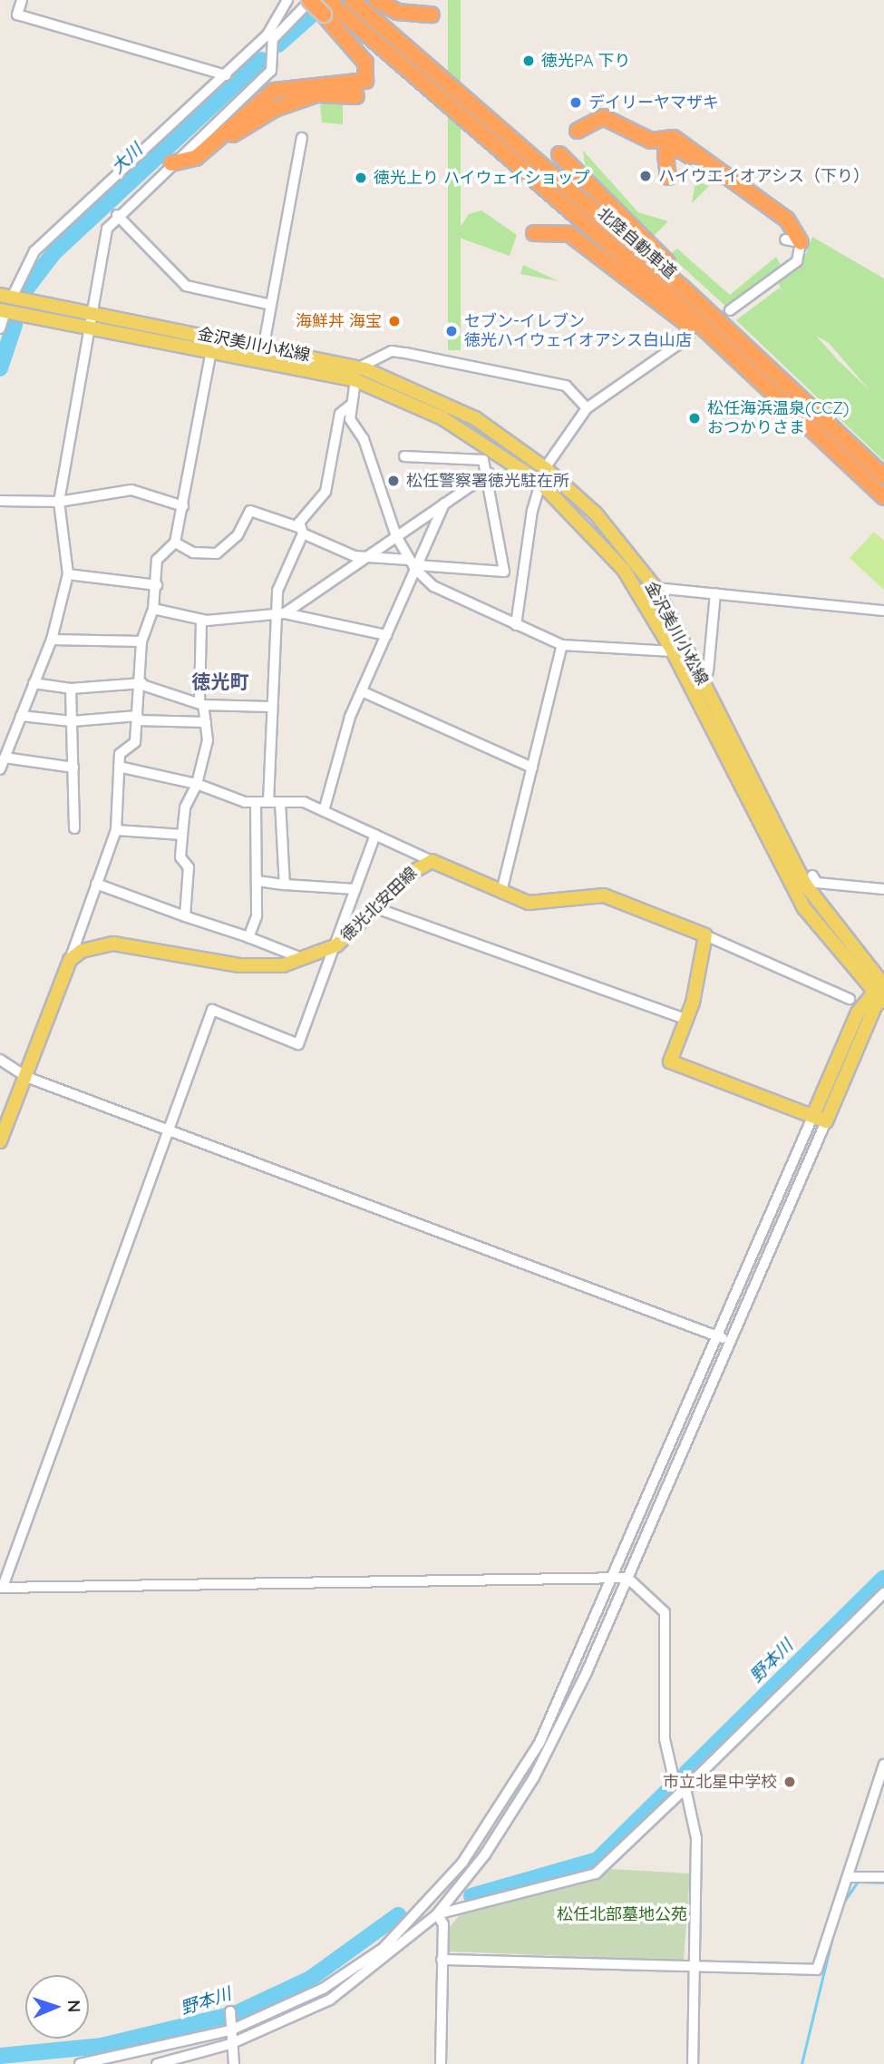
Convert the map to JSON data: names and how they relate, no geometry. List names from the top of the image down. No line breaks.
{"streets":{"highway":["北陸自動車道"],"main road":["金沢美川小松線","徳光北安田線"]},"districts":["徳光町"],"water":["大川","野本川"],"parks":["松任北部墓地公苑"],"places":["徳光PA 下り","デイリーヤマザキ","ハイウエイオアシス（下り）","徳光上り ハイウェイショップ","海鮮丼 海宝","セブン-イレブン 徳光ハイウェイオアシス白山店","松任海浜温泉(CCZ) おつかりさま","松任警察署徳光駐在所","市立北星中学校"],"north":"right"}
